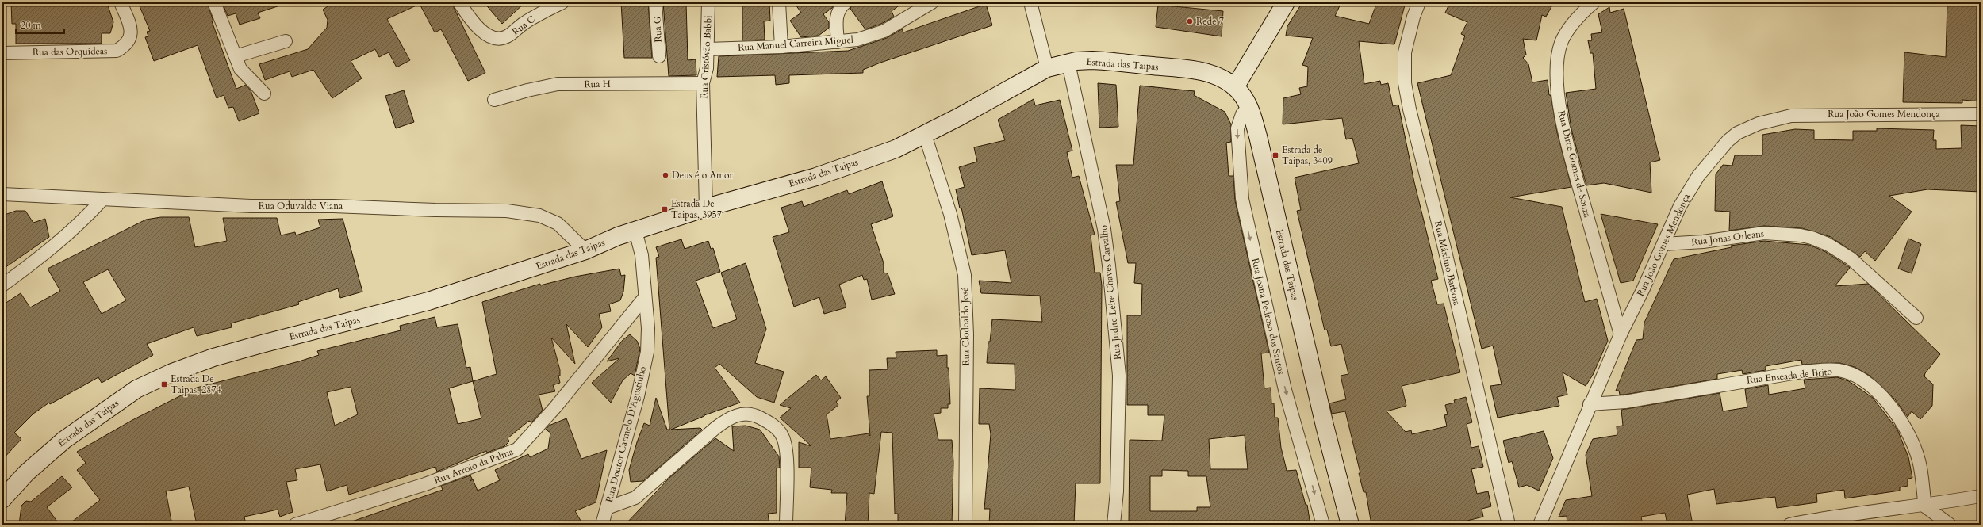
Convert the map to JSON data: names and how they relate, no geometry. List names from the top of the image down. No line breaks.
{"streets":{"main road":["Estrada das Taipas"],"street":["Rua C","Rua G","Rua Manuel Carreira Miguel","Rua das Orquídeas","Rua Cristóvão Babbi","Rua H","Rua João Gomes Mendonça","Rua Dirce Gomes de Souza","Rua Oduvaldo Viana","Rua Jonas Orleans","Rua Máximo Barbosa","Rua Judite Leite Chaves Carvalho","Rua Joana Pedroso dos Santos","Rua Clodoaldo José","Rua Enseada de Brito","Rua Doutor Carmelo D'Agostinho","Rua Arroio da Palma"]},"crossings":[["Rua Manuel Carreira Miguel","Rua Cristóvão Babbi"],["Rua Cristóvão Babbi","Estrada das Taipas"],["Rua Cristóvão Babbi","Rua H"],["Estrada das Taipas","Rua Oduvaldo Viana"],["Estrada das Taipas","Rua Judite Leite Chaves Carvalho"],["Estrada das Taipas","Rua Joana Pedroso dos Santos"],["Estrada das Taipas","Rua Clodoaldo José"],["Estrada das Taipas","Rua Doutor Carmelo D'Agostinho"],["Rua João Gomes Mendonça","Rua Dirce Gomes de Souza"],["Rua João Gomes Mendonça","Rua Jonas Orleans"],["Rua João Gomes Mendonça","Rua Enseada de Brito"],["Rua Doutor Carmelo D'Agostinho","Rua Arroio da Palma"]],"one_way":["Rua Joana Pedroso dos Santos"],"places":{"other":["Rede 7","Deus é o Amor"],"transit":["Estrada de Taipas, 3409","Estrada De Taipas, 3957","Estrada De Taipas, 2874"]},"scale_bar":"20 m"}
